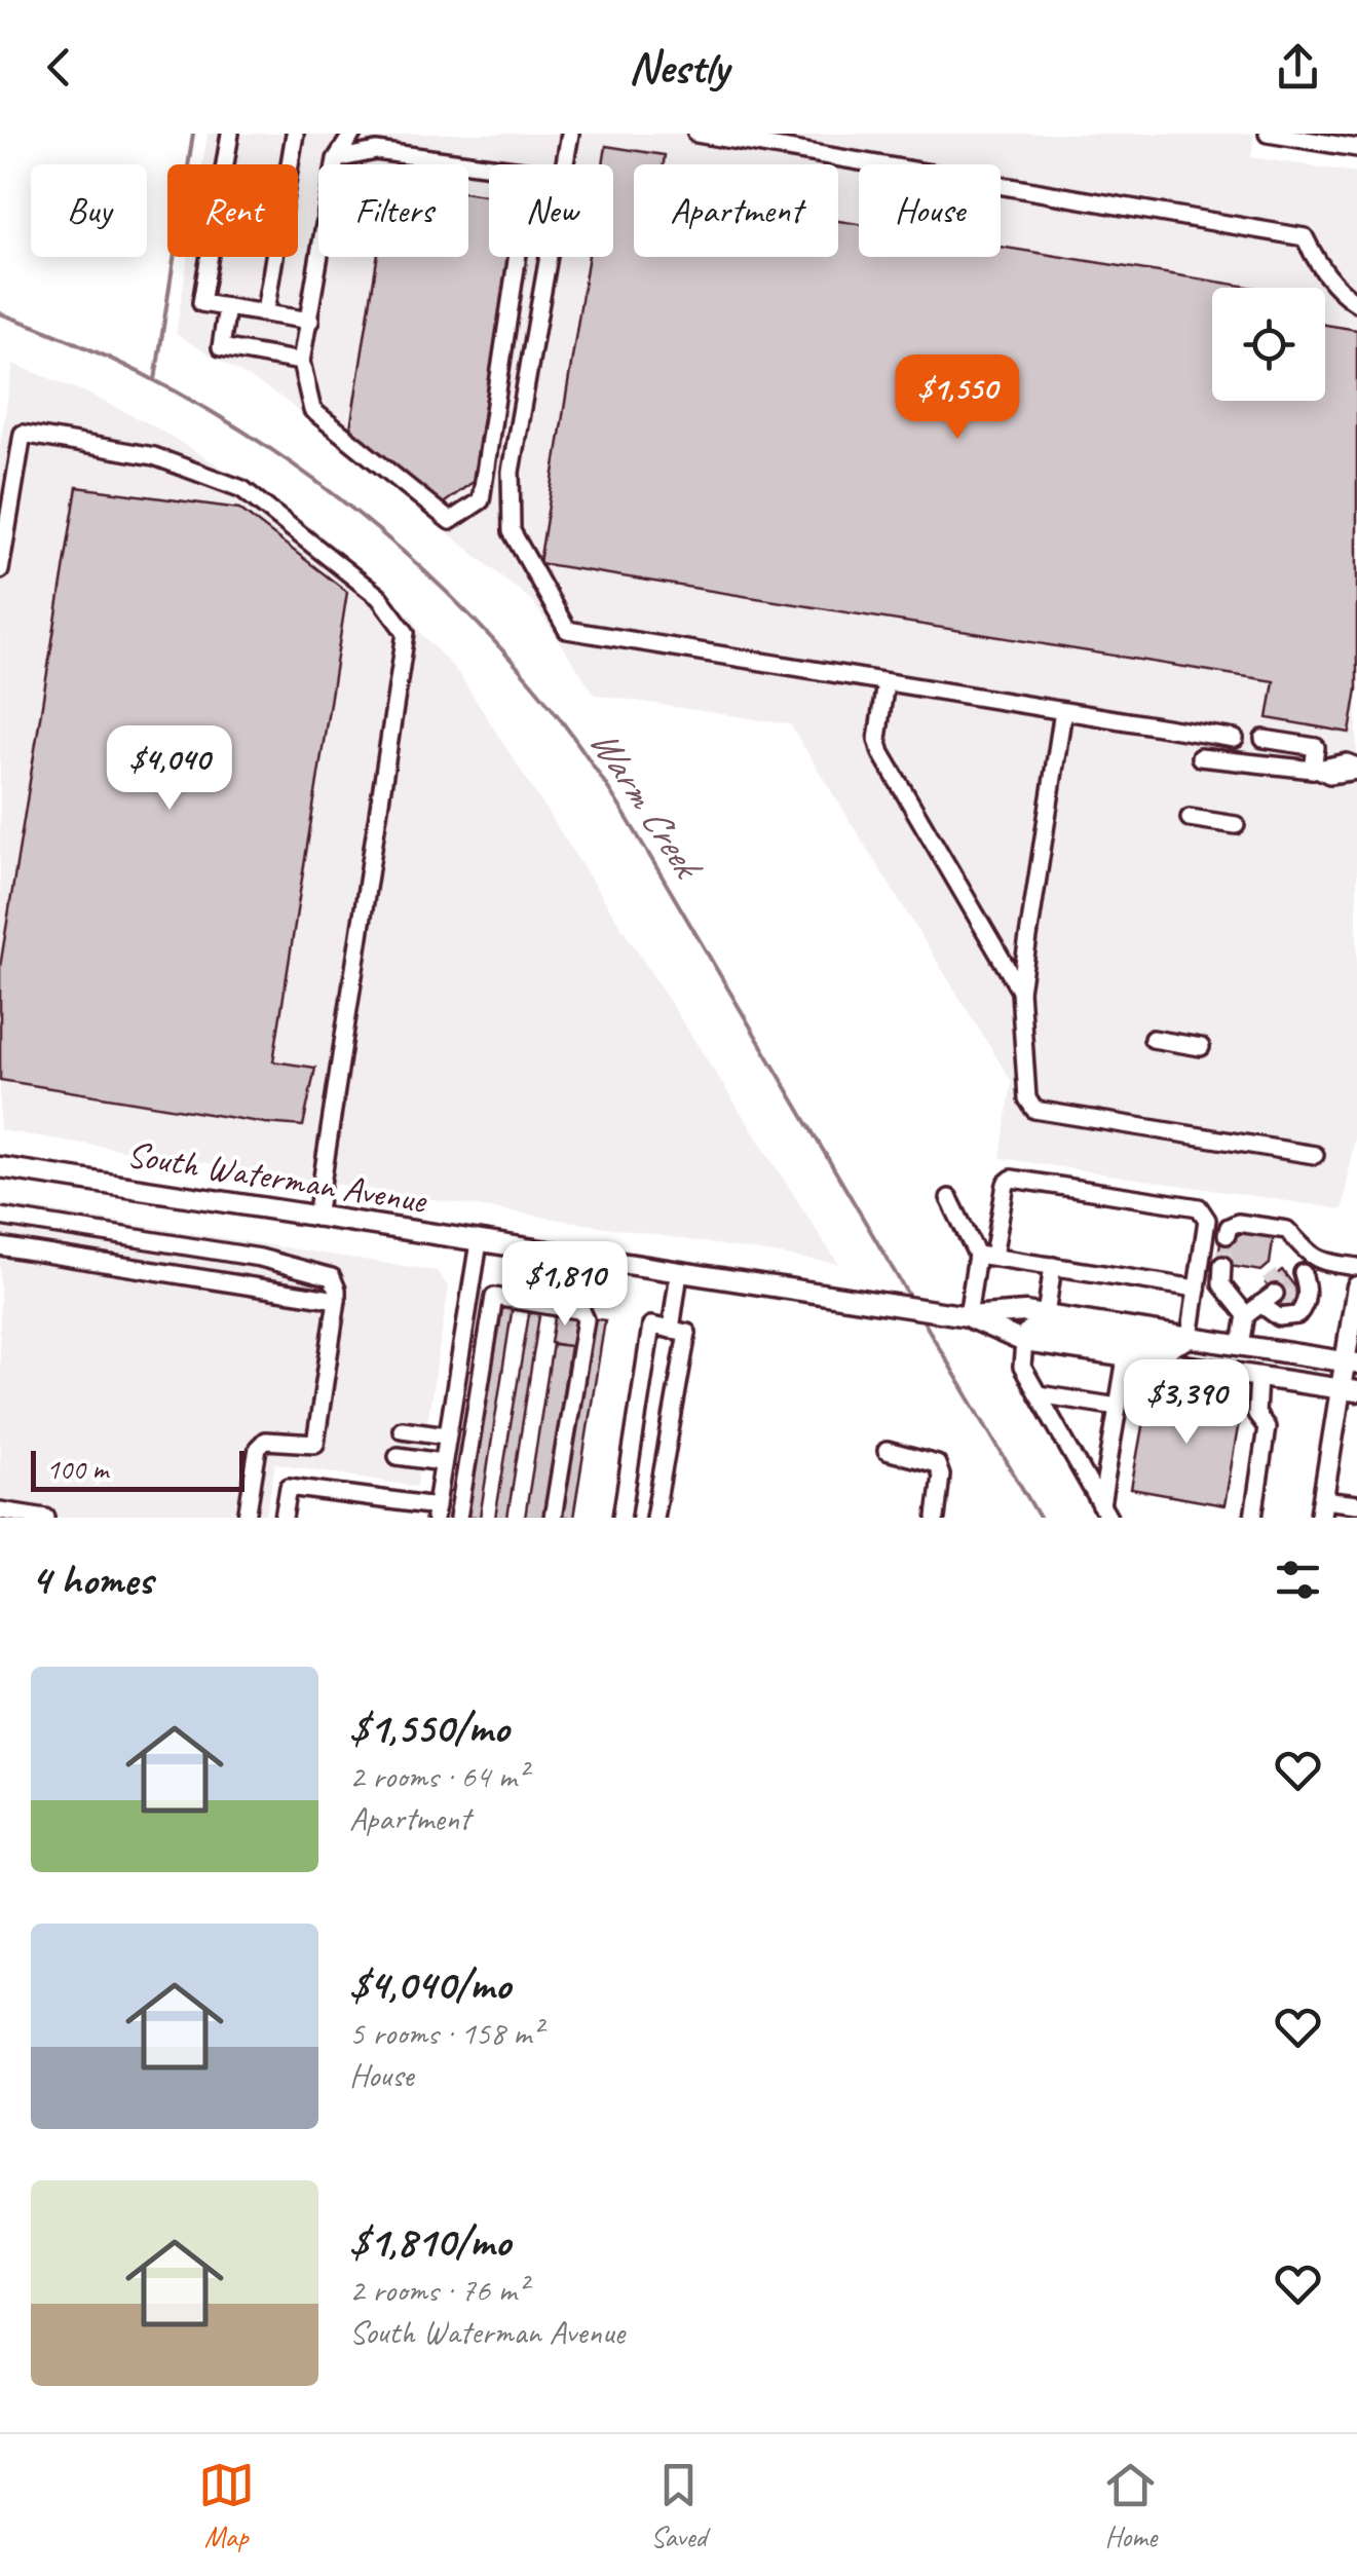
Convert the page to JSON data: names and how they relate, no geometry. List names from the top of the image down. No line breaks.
{"streets":{"main road":["South Waterman Avenue"]},"water":["Warm Creek"],"scale_bar":"100 m","page":{"header":"Nestly","chip":["Buy","Rent","Filters","New","Apartment","House"],"price":["$1,550","$4,040","$1,810","$3,390"],"scale":"100 m","heading":"4 homes","list":[{"name":"$1,550/mo","note":"2 rooms · 64 m² · Apartment"},{"name":"$4,040/mo","note":"5 rooms · 158 m² · House"},{"name":"$1,810/mo","note":"2 rooms · 76 m² · South Waterman Avenue"}],"tabs":["Map","Saved","Home"]}}
